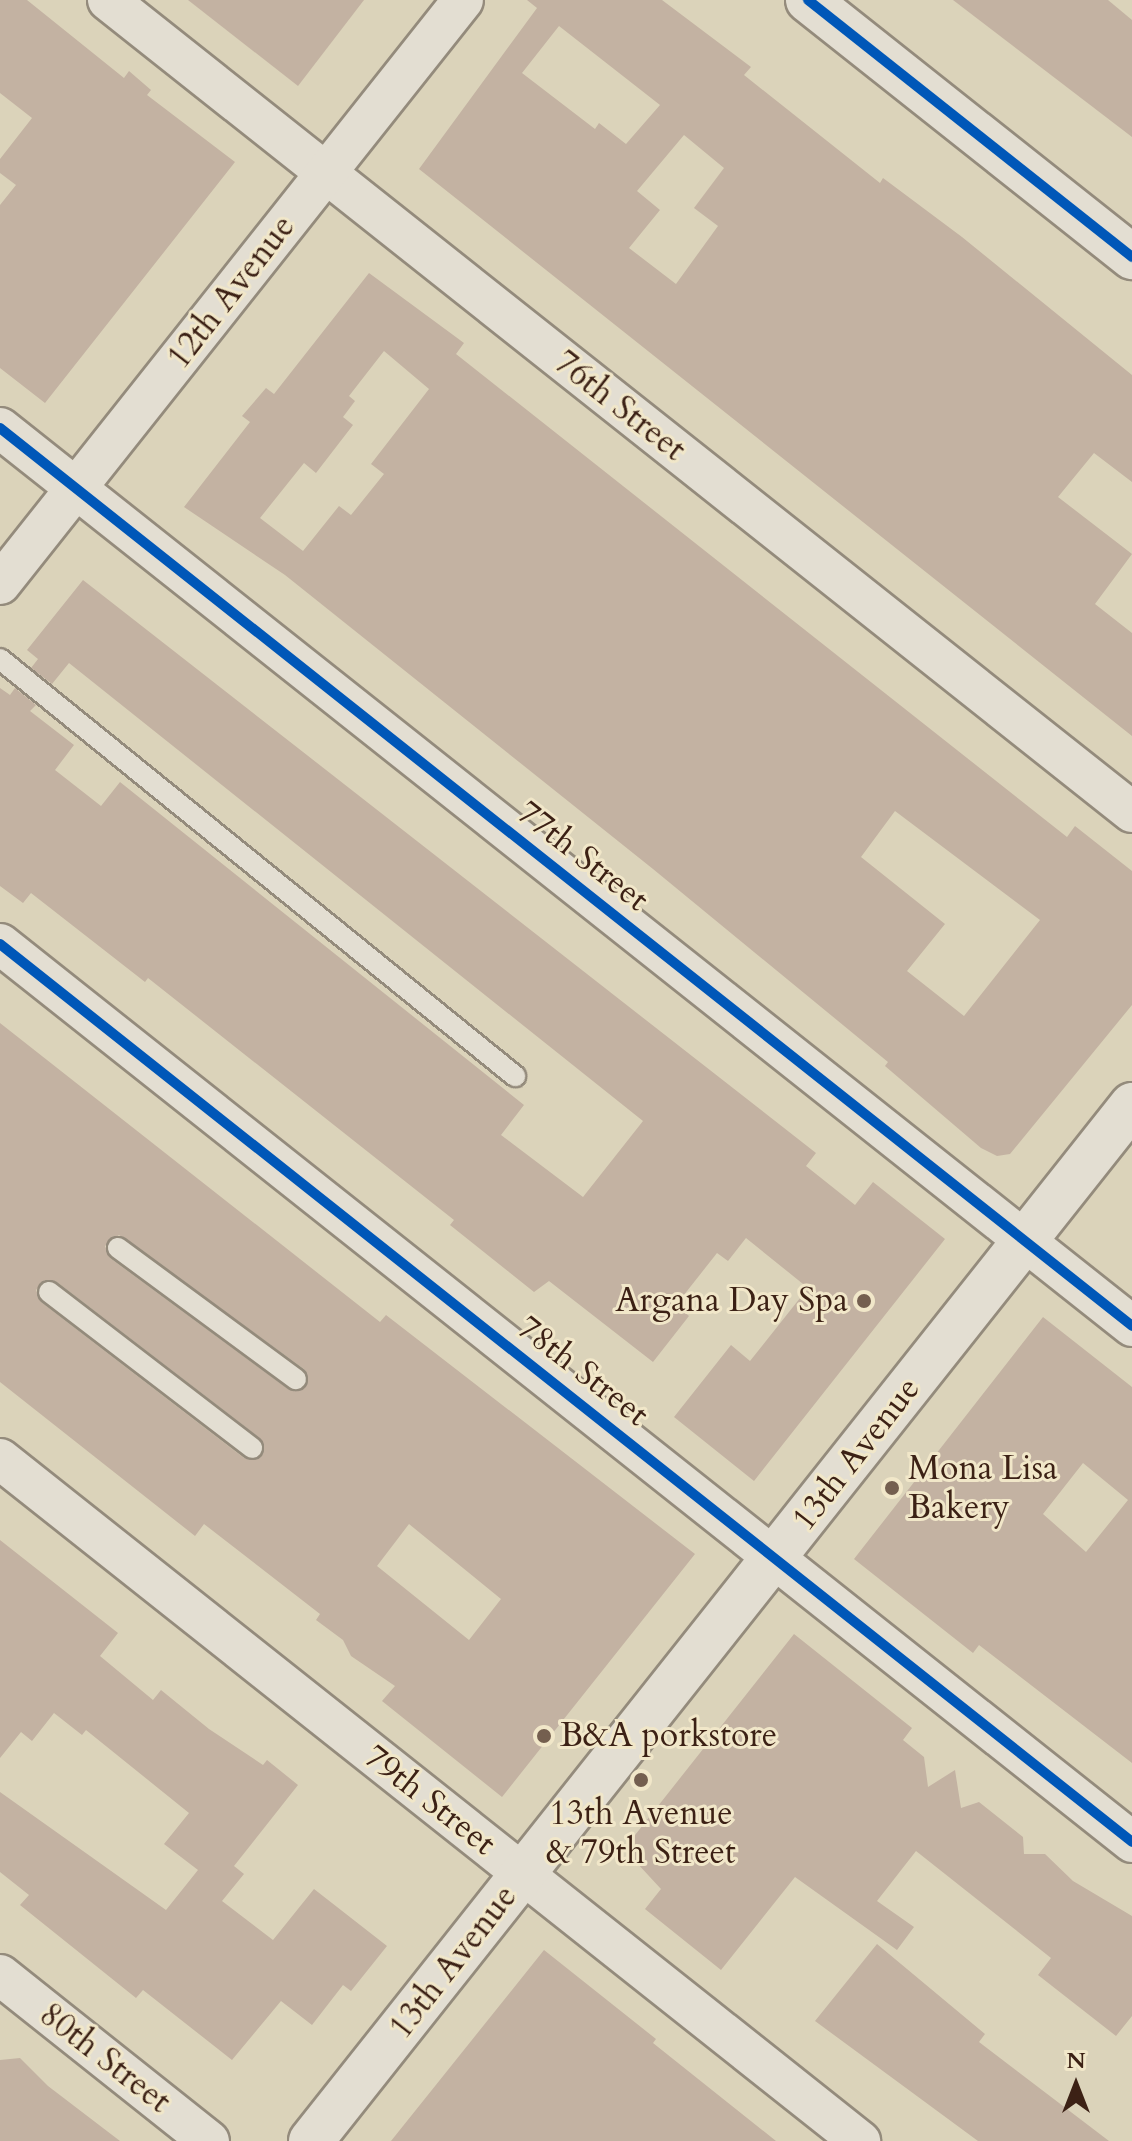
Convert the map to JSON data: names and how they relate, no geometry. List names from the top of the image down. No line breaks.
{"streets":{"main road":["13th Avenue"],"street":["12th Avenue","76th Street","77th Street","78th Street","79th Street","80th Street"]},"crossings":[["12th Avenue","76th Street"],["12th Avenue","77th Street"],["77th Street","13th Avenue"],["78th Street","13th Avenue"],["13th Avenue","79th Street"]],"places":["Argana Day Spa","Mona Lisa Bakery","B&A porkstore","13th Avenue & 79th Street"],"north":"top"}
